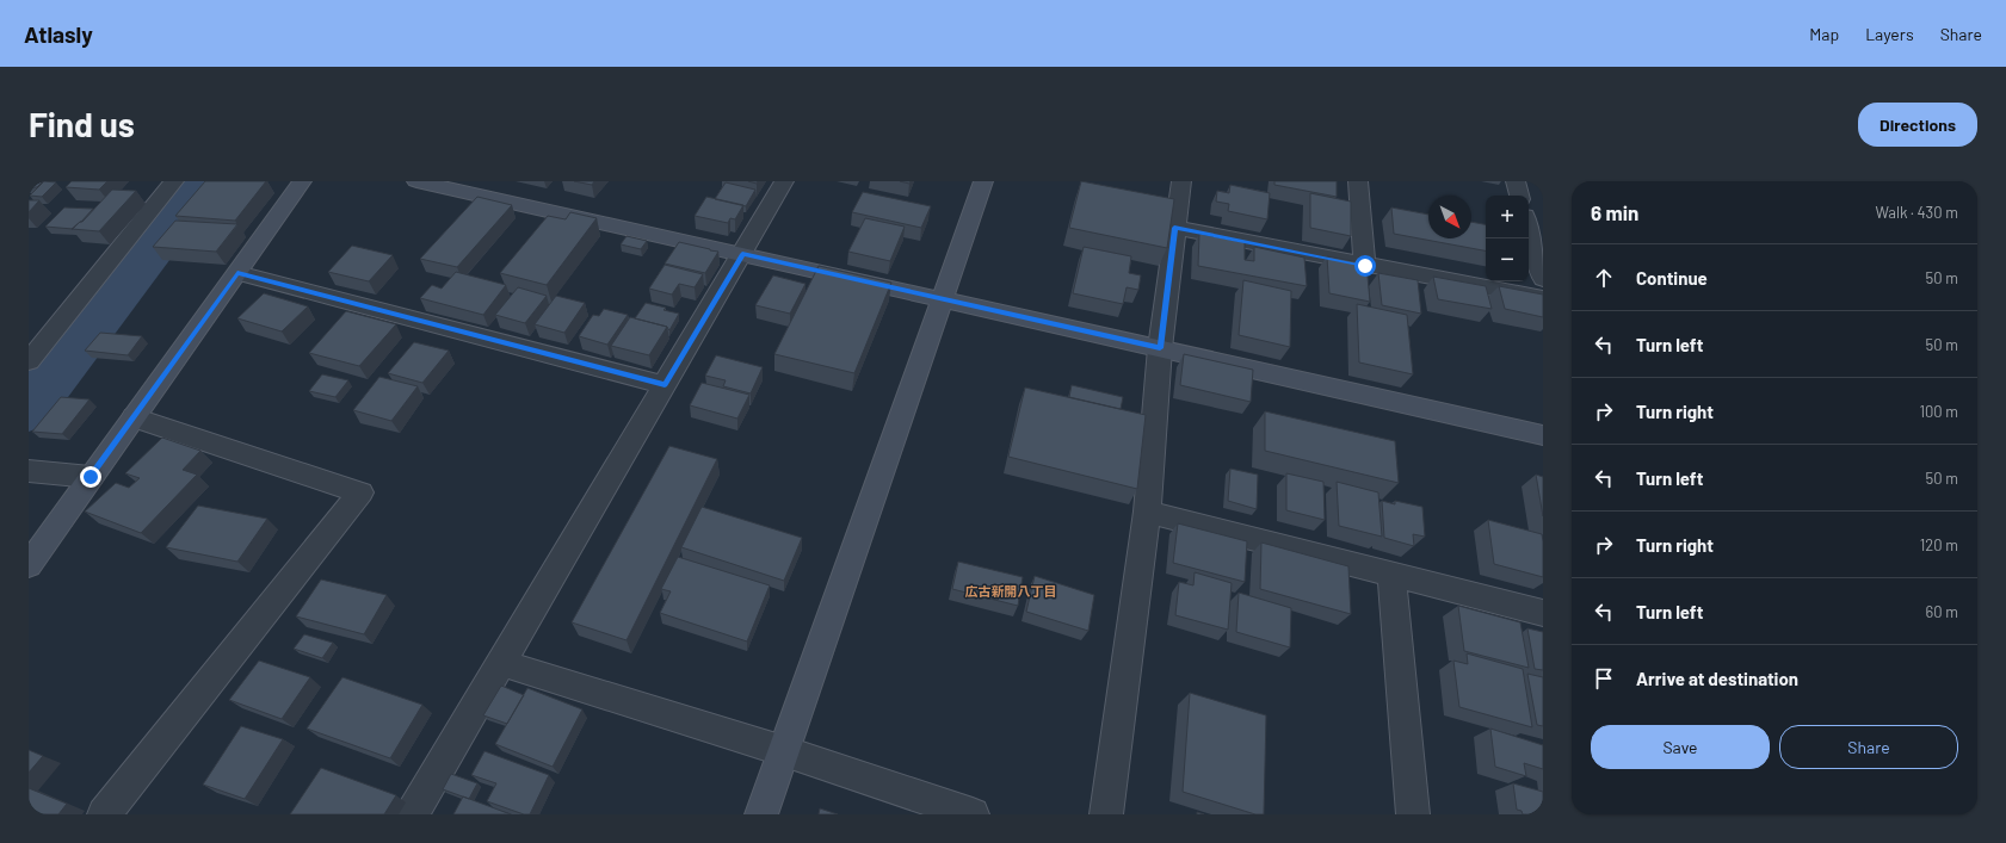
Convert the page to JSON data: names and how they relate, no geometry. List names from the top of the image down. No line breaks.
{"districts":["広古新開八丁目"],"north":"bottom right","page":{"header":"Atlasly","nav":["Map","Layers","Share"],"buttons":["Directions",["Save","Share"]],"title":"Find us","heading":["6 min","Walk · 430 m"],"map_buttons":["+","−"],"list":[["Continue","50 m"],["Turn left","50 m"],["Turn right","100 m"],["Turn left","50 m"],["Turn right","120 m"],["Turn left","60 m"],"Arrive at destination"]}}
